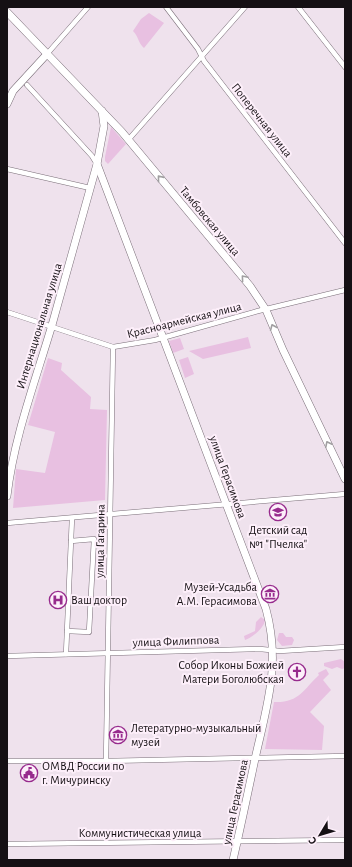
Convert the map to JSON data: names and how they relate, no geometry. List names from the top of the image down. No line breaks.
{"streets":{"main road":["Тамбовская улица","Интернациональная улица","улица Герасимова"],"street":["Поперечная улица","Красноармейская улица","улица Гагарина","улица Филиппова","Коммунистическая улица"]},"crossings":[["Тамбовская улица","Красноармейская улица"],["Красноармейская улица","Интернациональная улица"],["Красноармейская улица","улица Герасимова"],["Красноармейская улица","улица Гагарина"],["Интернациональная улица","улица Герасимова"],["улица Герасимова","улица Филиппова"],["улица Герасимова","Коммунистическая улица"],["улица Гагарина","улица Филиппова"]],"one_way":["Тамбовская улица"],"places":{"school or university":["Детский сад №1 \"Пчелка\""],"museum":["Музей-Усадьба А.М. Герасимова","Летературно-музыкальный музей"],"hospital":["Ваш доктор"],"church":["Собор Иконы Божией Матери Боголюбская"],"public building":["ОМВД России по г. Мичуринску"]},"north":"bottom left"}
